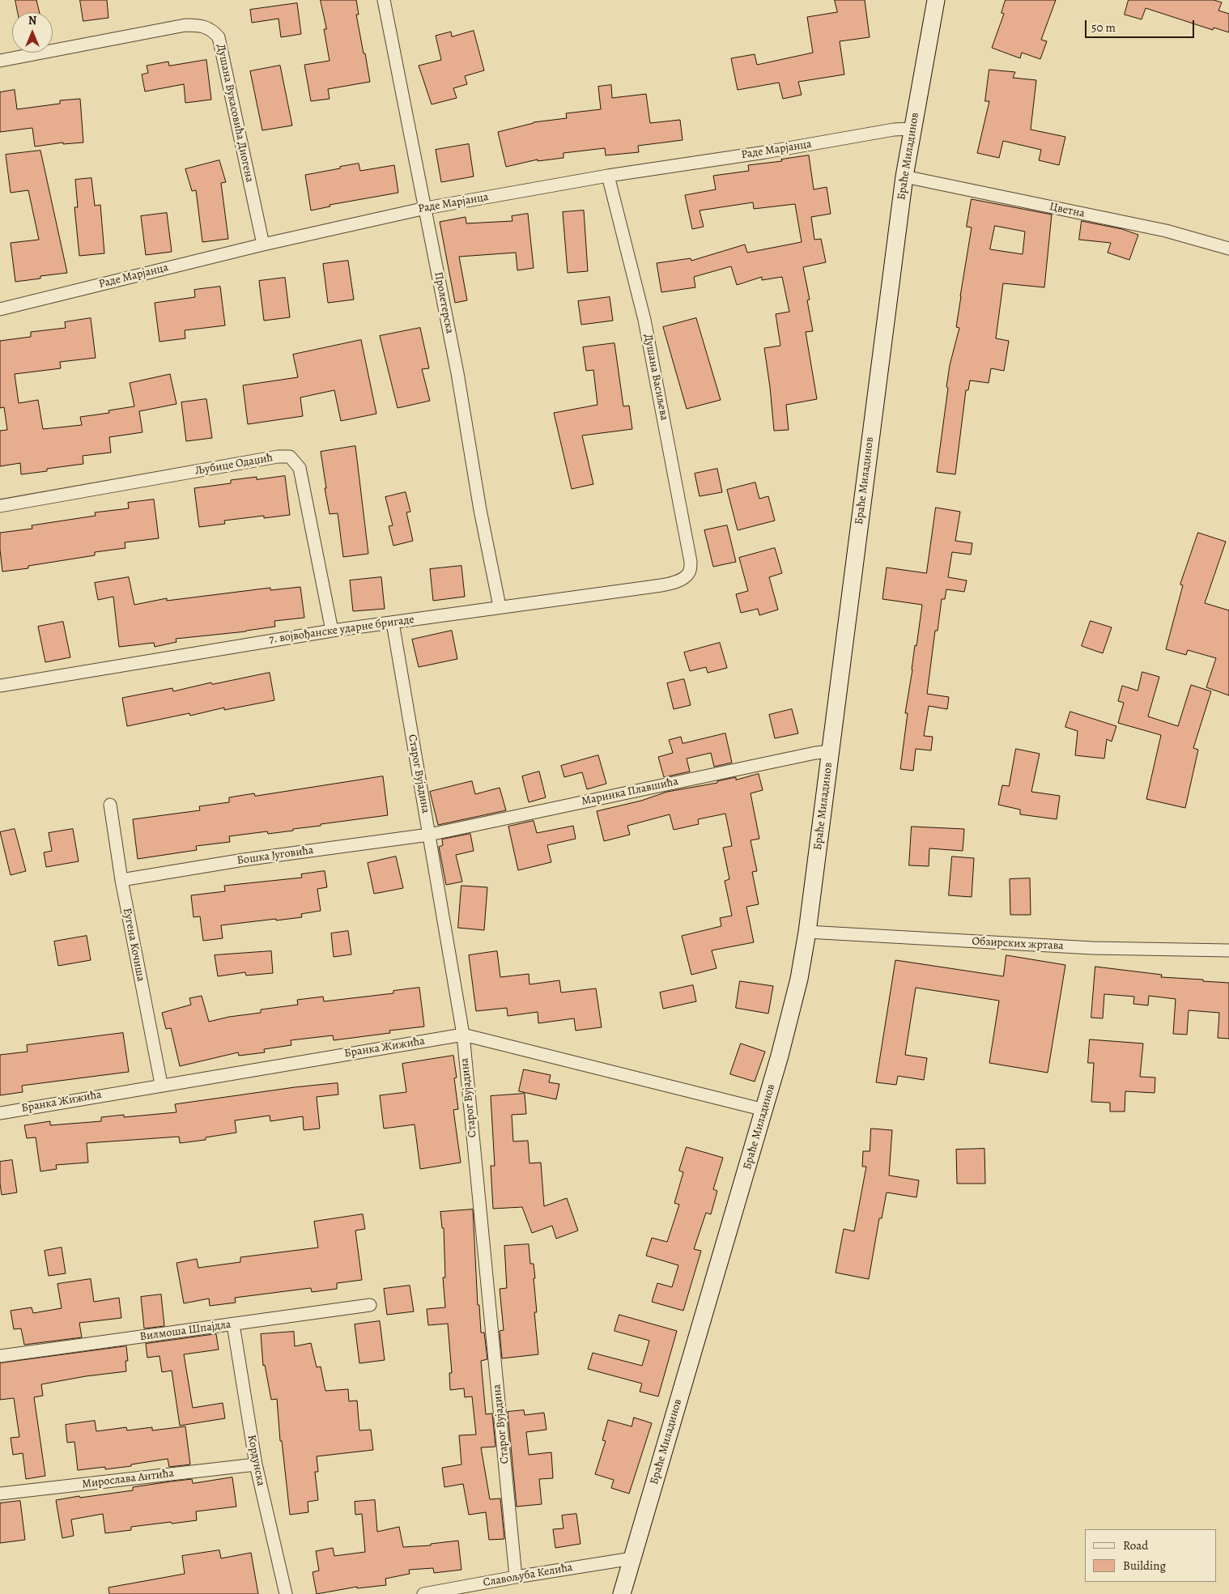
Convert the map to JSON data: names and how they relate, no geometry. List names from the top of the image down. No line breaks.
{"streets":{"main road":["Браће Миладинов"],"street":["Душана Вукасовића Диогена","Раде Марјанца","Цветна","Пролетерска","Душана Васиљева","Љубице Одаџић","7. војвођанске ударне бригаде","Старог Вујадина","Маринка Плавшића","Бошка Југовића","Обзирских жртава","Еугена Кочиша","Бранка Жижића","Вилмоша Шпајдла","Кордунска","Мирослава Антића","Славољуба Келића"]},"crossings":[["Душана Вукасовића Диогена","Раде Марјанца"],["Раде Марјанца","Браће Миладинов"],["Раде Марјанца","Пролетерска"],["Раде Марјанца","Душана Васиљева"],["Браће Миладинов","Цветна"],["Браће Миладинов","Маринка Плавшића"],["Браће Миладинов","Обзирских жртава"],["Браће Миладинов","Бранка Жижића"],["Браће Миладинов","Славољуба Келића"],["Пролетерска","7. војвођанске ударне бригаде"],["Душана Васиљева","7. војвођанске ударне бригаде"],["Љубице Одаџић","7. војвођанске ударне бригаде"],["7. војвођанске ударне бригаде","Старог Вујадина"],["Старог Вујадина","Маринка Плавшића"],["Старог Вујадина","Бошка Југовића"],["Старог Вујадина","Бранка Жижића"],["Старог Вујадина","Славољуба Келића"],["Маринка Плавшића","Бошка Југовића"],["Бошка Југовића","Еугена Кочиша"],["Еугена Кочиша","Бранка Жижића"],["Вилмоша Шпајдла","Кордунска"],["Кордунска","Мирослава Антића"]],"legend":["Road","Building"],"scale_bar":"50 m","north":"top"}
